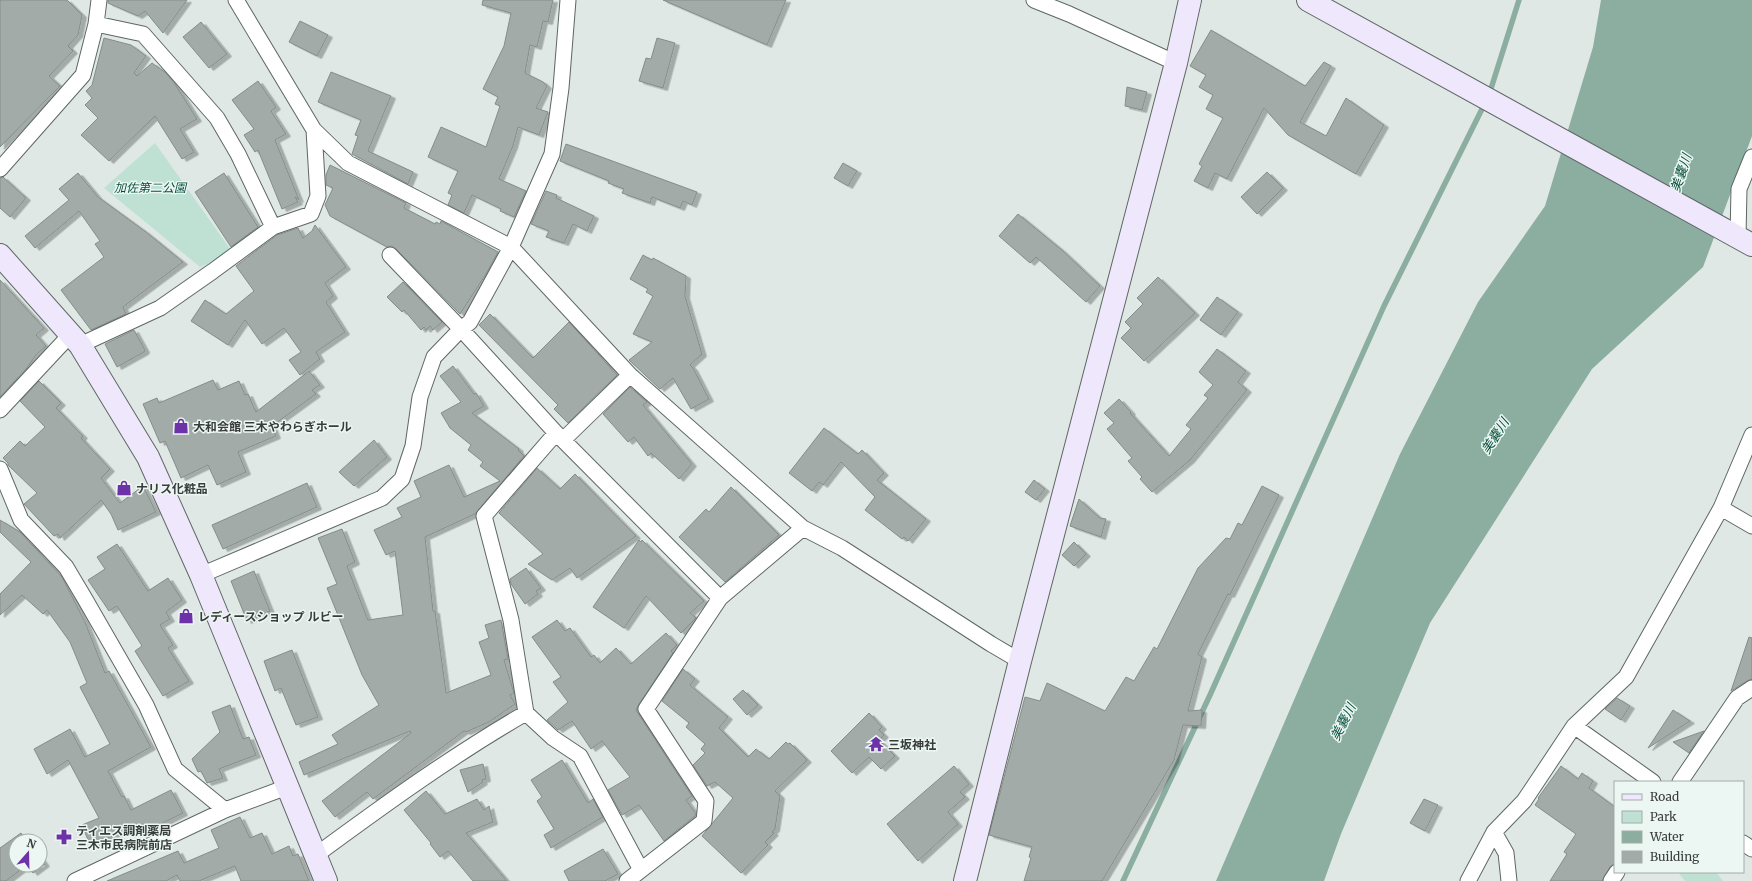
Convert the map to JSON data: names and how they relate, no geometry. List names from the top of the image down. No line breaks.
{"water":["美嚢川"],"parks":["加佐第二公園"],"places":{"shop":["大和会館 三木やわらぎホール","ナリス化粧品","レディースショップ ルビー"],"temple":["三坂神社"],"pharmacy":["ティエス調剤薬局 三木市民病院前店"]},"legend":["Road","Park","Water","Building"],"north":"top"}
